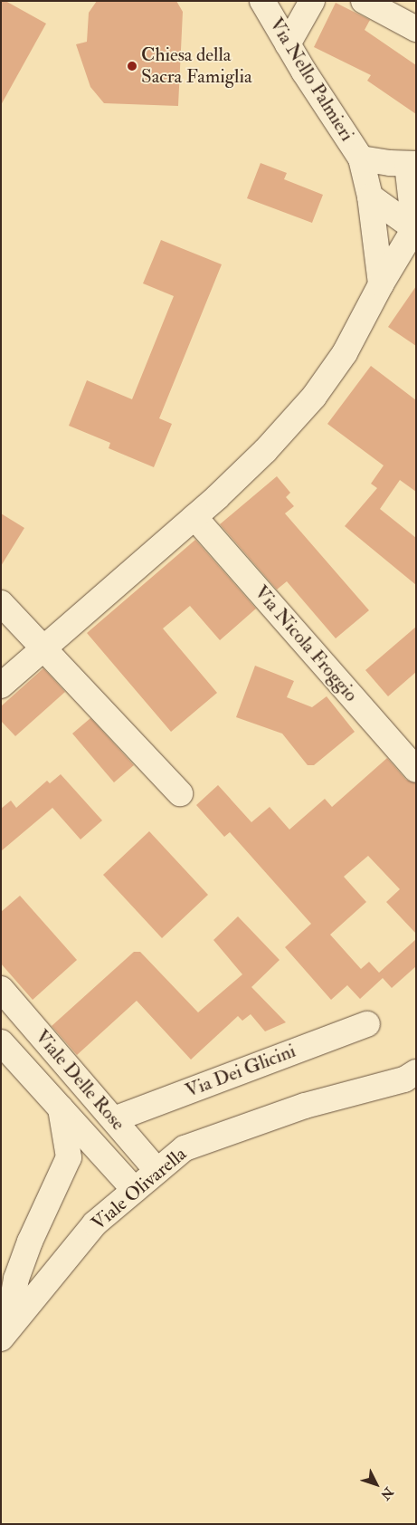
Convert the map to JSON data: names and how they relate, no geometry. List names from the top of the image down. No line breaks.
{"streets":{"street":["Via Nello Palmieri","Via Nicola Froggio","Via Dei Glicini","Viale Delle Rose","Viale Olivarella"]},"crossings":[["Via Dei Glicini","Viale Delle Rose"],["Viale Delle Rose","Viale Olivarella"]],"places":["Chiesa della Sacra Famiglia"],"north":"bottom right"}
